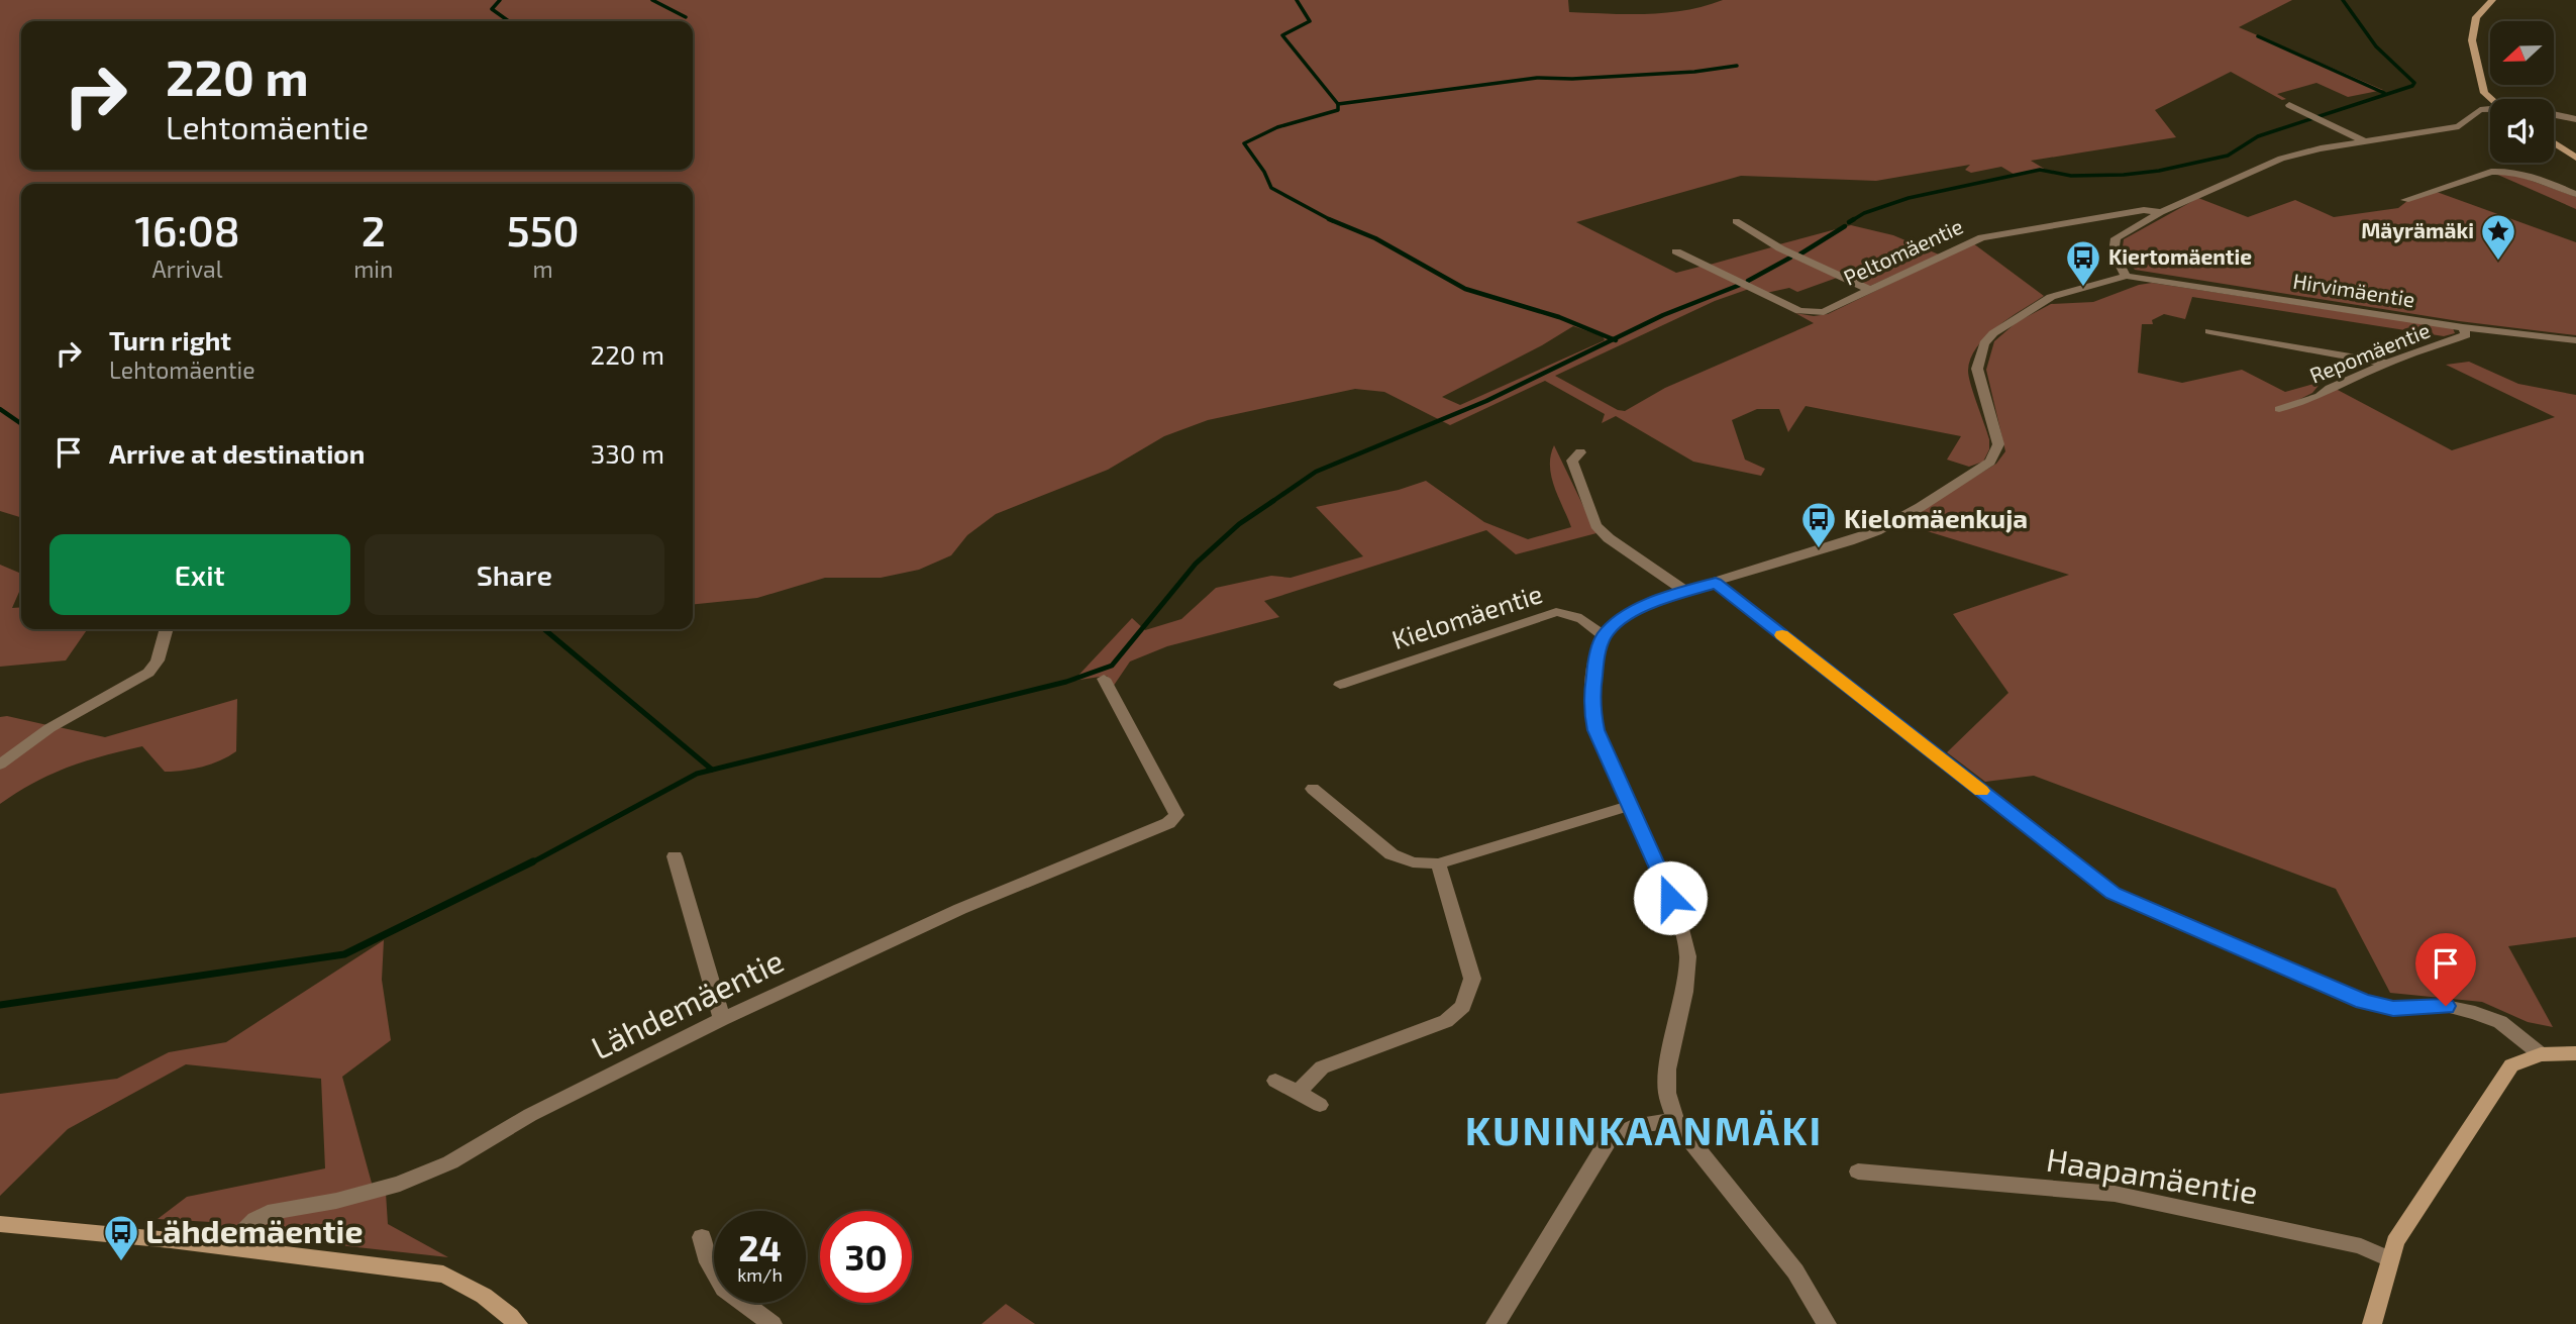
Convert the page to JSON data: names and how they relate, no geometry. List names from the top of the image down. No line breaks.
{"streets":{"street":["Peltomäentie","Hirvimäentie","Repomäentie","Kielomäentie","Lähdemäentie","Haapamäentie"]},"crossings":[["Hirvimäentie","Repomäentie"]],"districts":["KUNINKAANMÄKI"],"places":{"place":["Mäyrämäki"],"bus stop":["Kiertomäentie","Kielomäenkuja","Lähdemäentie"]},"north":"left","page":{"turn":["220 m","Lehtomäentie"],"eta":["16:08","Arrival","2","min","550","m"],"list":[{"name":"Turn right","note":"Lehtomäentie","value":"220 m"},{"name":"Arrive at destination","value":"330 m"}],"buttons":["Exit","Share"],"speed":"24 km/h","limit":"30"}}
